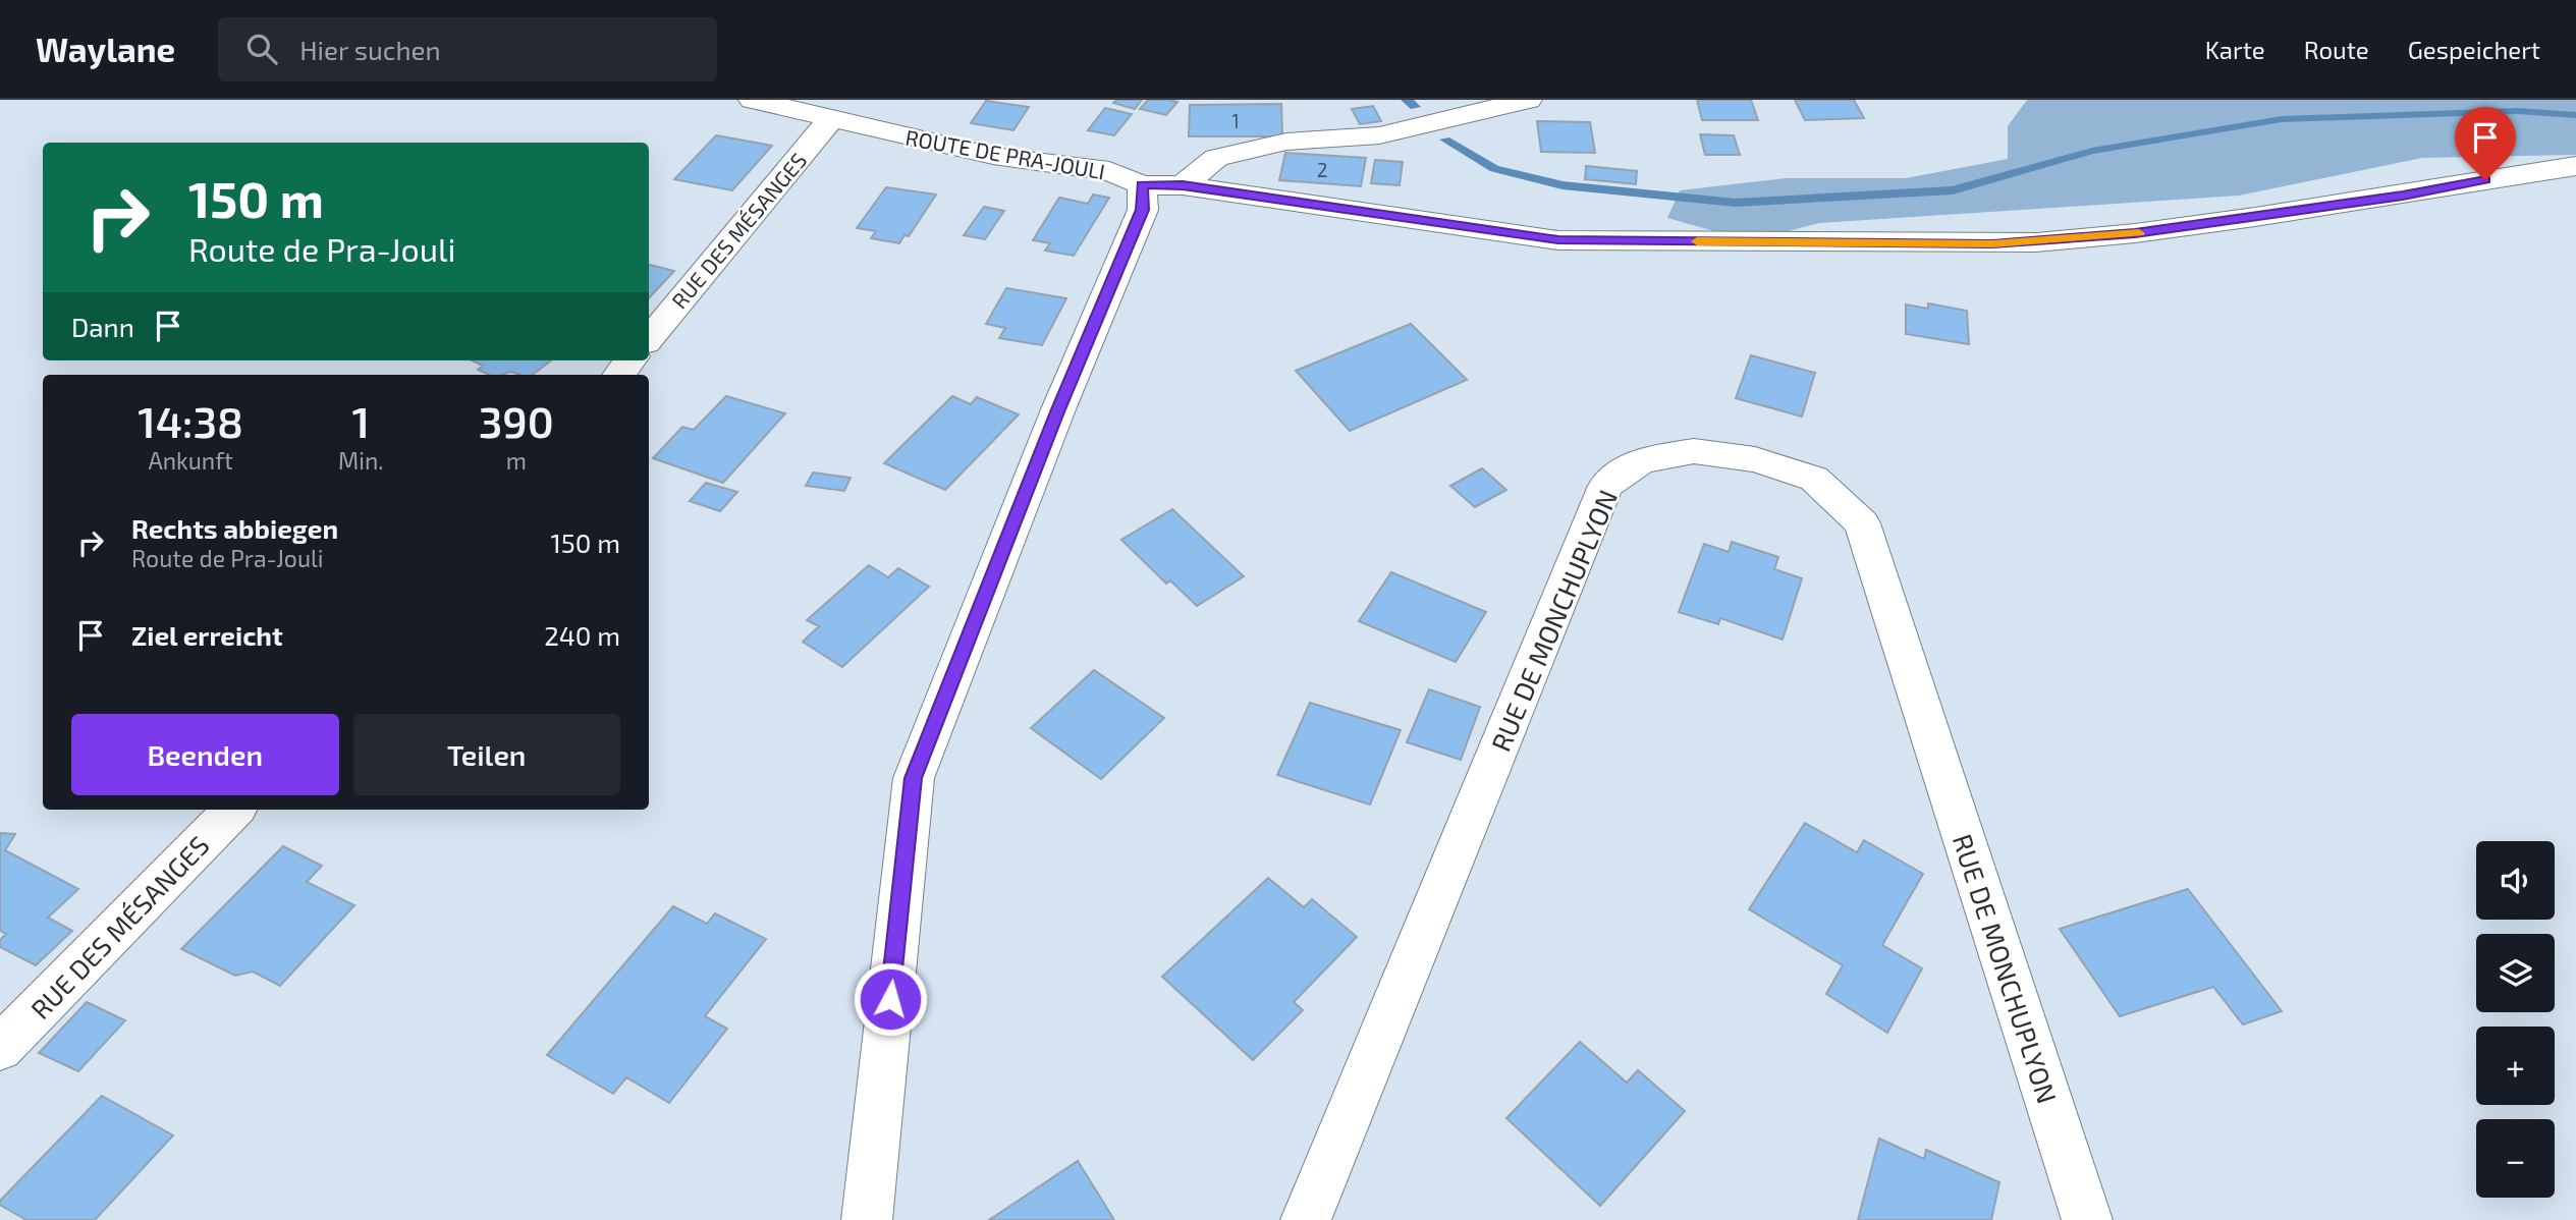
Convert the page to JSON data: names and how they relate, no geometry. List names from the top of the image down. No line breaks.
{"streets":{"street":["ROUTE DE PRA-JOULI","RUE DES MÉSANGES","RUE DE MONCHUPLYON"]},"crossings":[["ROUTE DE PRA-JOULI","RUE DES MÉSANGES"]],"house_numbers":["1","2"],"page":{"header":"Waylane","search":"Hier suchen","nav":["Karte","Route","Gespeichert"],"turn":["150 m","Route de Pra-Jouli"],"then":"Dann","eta":["14:38","Ankunft","1","Min.","390","m"],"list":[{"name":"Rechts abbiegen","note":"Route de Pra-Jouli","value":"150 m"},{"name":"Ziel erreicht","value":"240 m"}],"buttons":["Beenden","Teilen"],"map_buttons":["+","−"]}}
